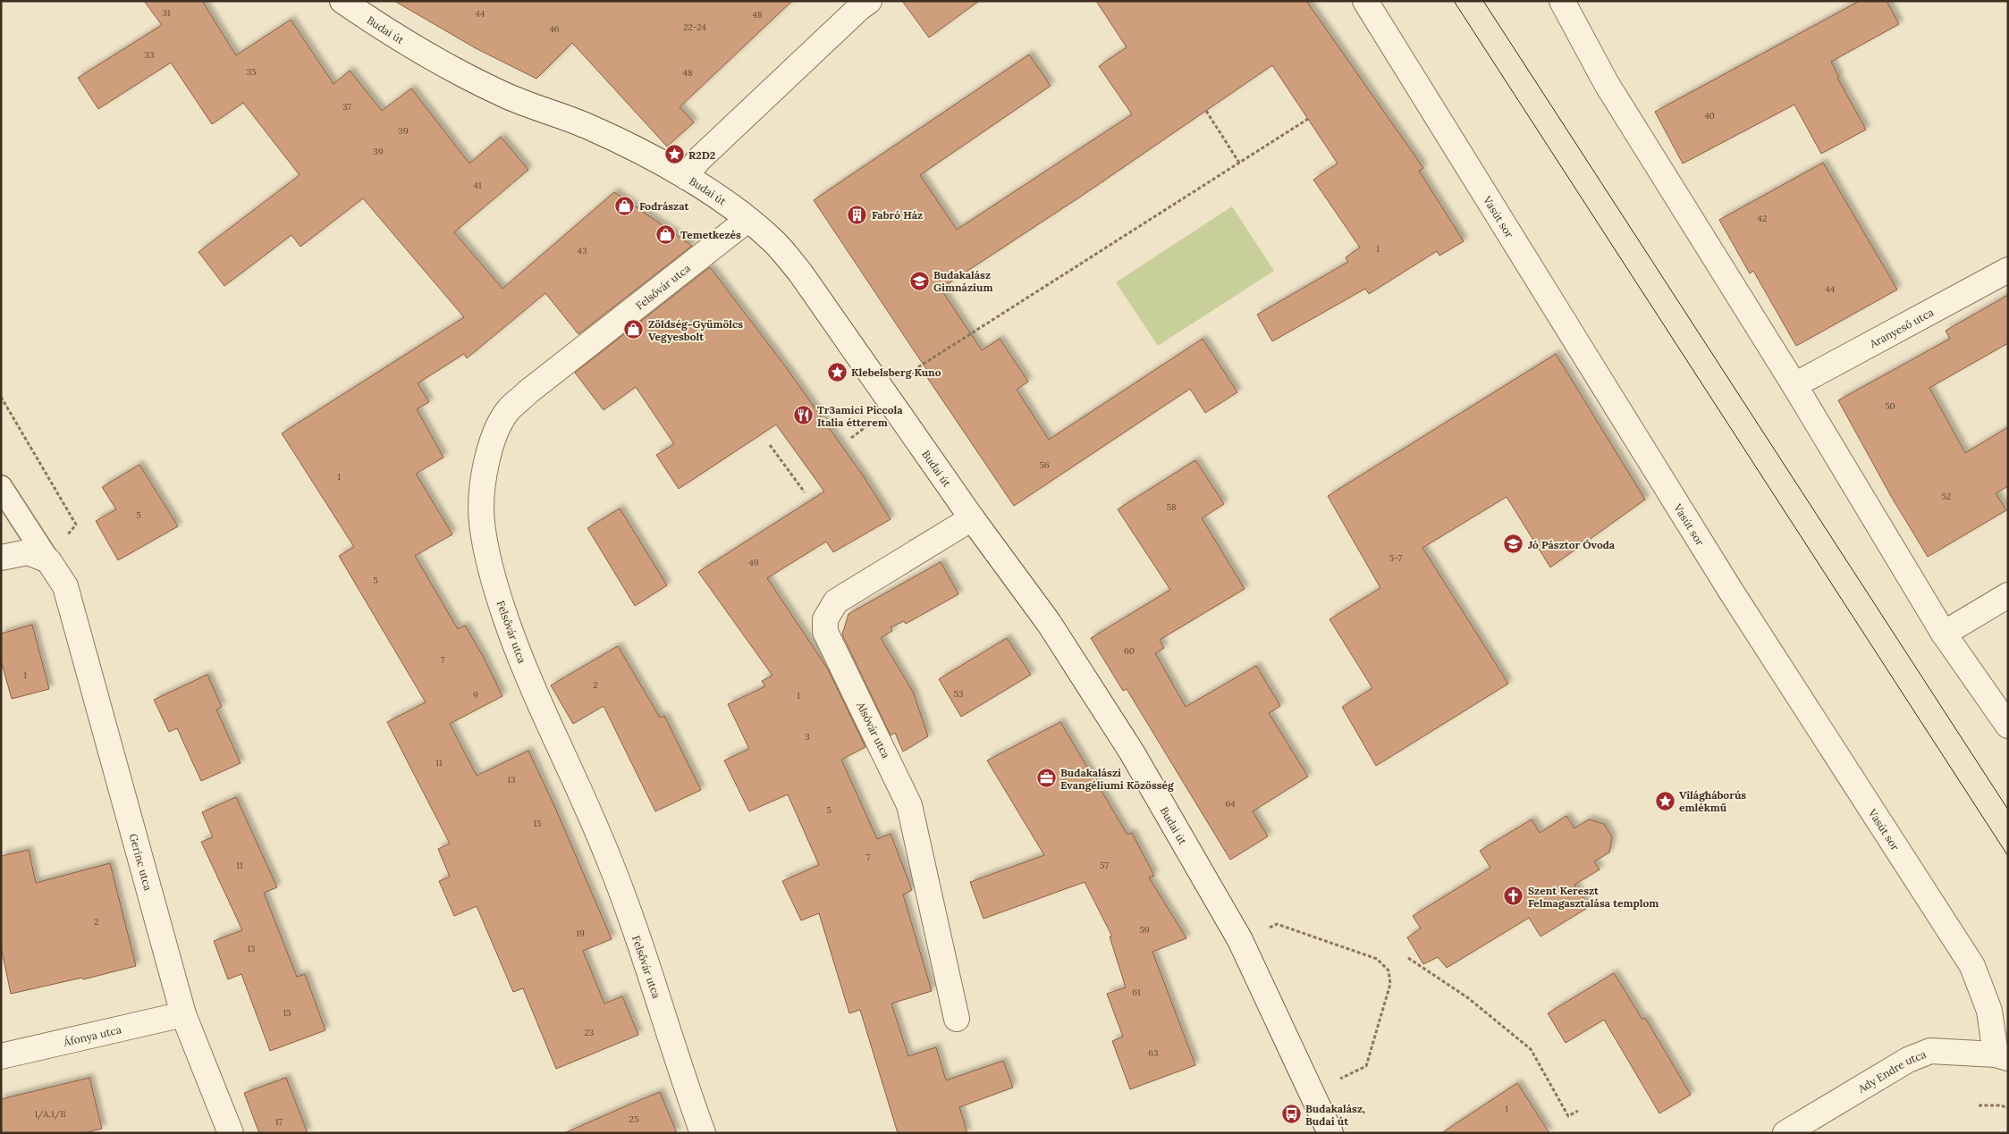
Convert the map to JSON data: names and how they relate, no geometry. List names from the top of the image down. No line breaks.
{"streets":{"street":["Budai út","Vasút sor","Felsővár utca","Aranyeső utca","Alsóvár utca","Gerinc utca","Áfonya utca","Ady Endre utca"]},"crossings":[["Budai út","Felsővár utca"],["Budai út","Alsóvár utca"],["Vasút sor","Ady Endre utca"],["Gerinc utca","Áfonya utca"]],"places":{"place":["R2D2","Klebelsberg Kuno","Világháborús emlékmű"],"shop":["Fodrászat","Temetkezés","Zöldség-Gyümölcs Vegyesbolt"],"building":["Fabró Ház"],"school or university":["Budakalász Gimnázium","Jó Pásztor Óvoda"],"restaurant":["Tr3amici Piccola Italia étterem"],"office":["Budakalászi Evangéliumi Közösség"],"church":["Szent Kereszt Felmagasztalása templom"],"bus stop":["Budakalász, Budai út"]},"house_numbers":["31","44","48","22-24","46","33","35","48","37","40","39","39","41","42","1","43","44","50","56","1","52","58","5","5-7","49","5","60","7","1","2","53","9","1","3","11","13","64","5","15","7","11","57","2","59","19","13","61","15","23","63","1","1/A,1/B","25","17"]}
